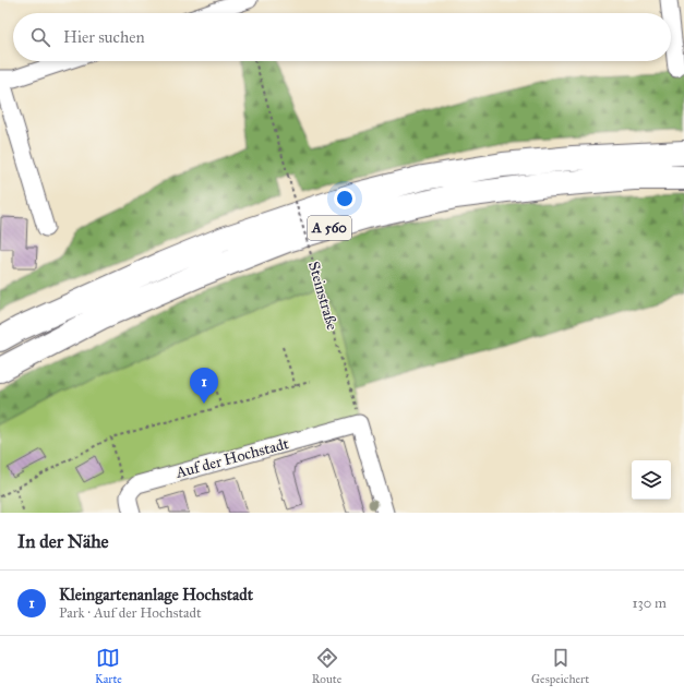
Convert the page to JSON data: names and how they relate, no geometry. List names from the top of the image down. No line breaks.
{"streets":{"highway":["A 560"],"street":["Auf der Hochstadt"],"path":["Steinstraße"]},"crossings":[["Steinstraße","Auf der Hochstadt"]],"page":{"search":"Hier suchen","pins":"1","heading":"In der Nähe","list":[{"mark":"1","name":"Kleingartenanlage Hochstadt","note":"Park · Auf der Hochstadt","value":"130 m"}],"nav":["Karte","Route","Gespeichert"]}}
